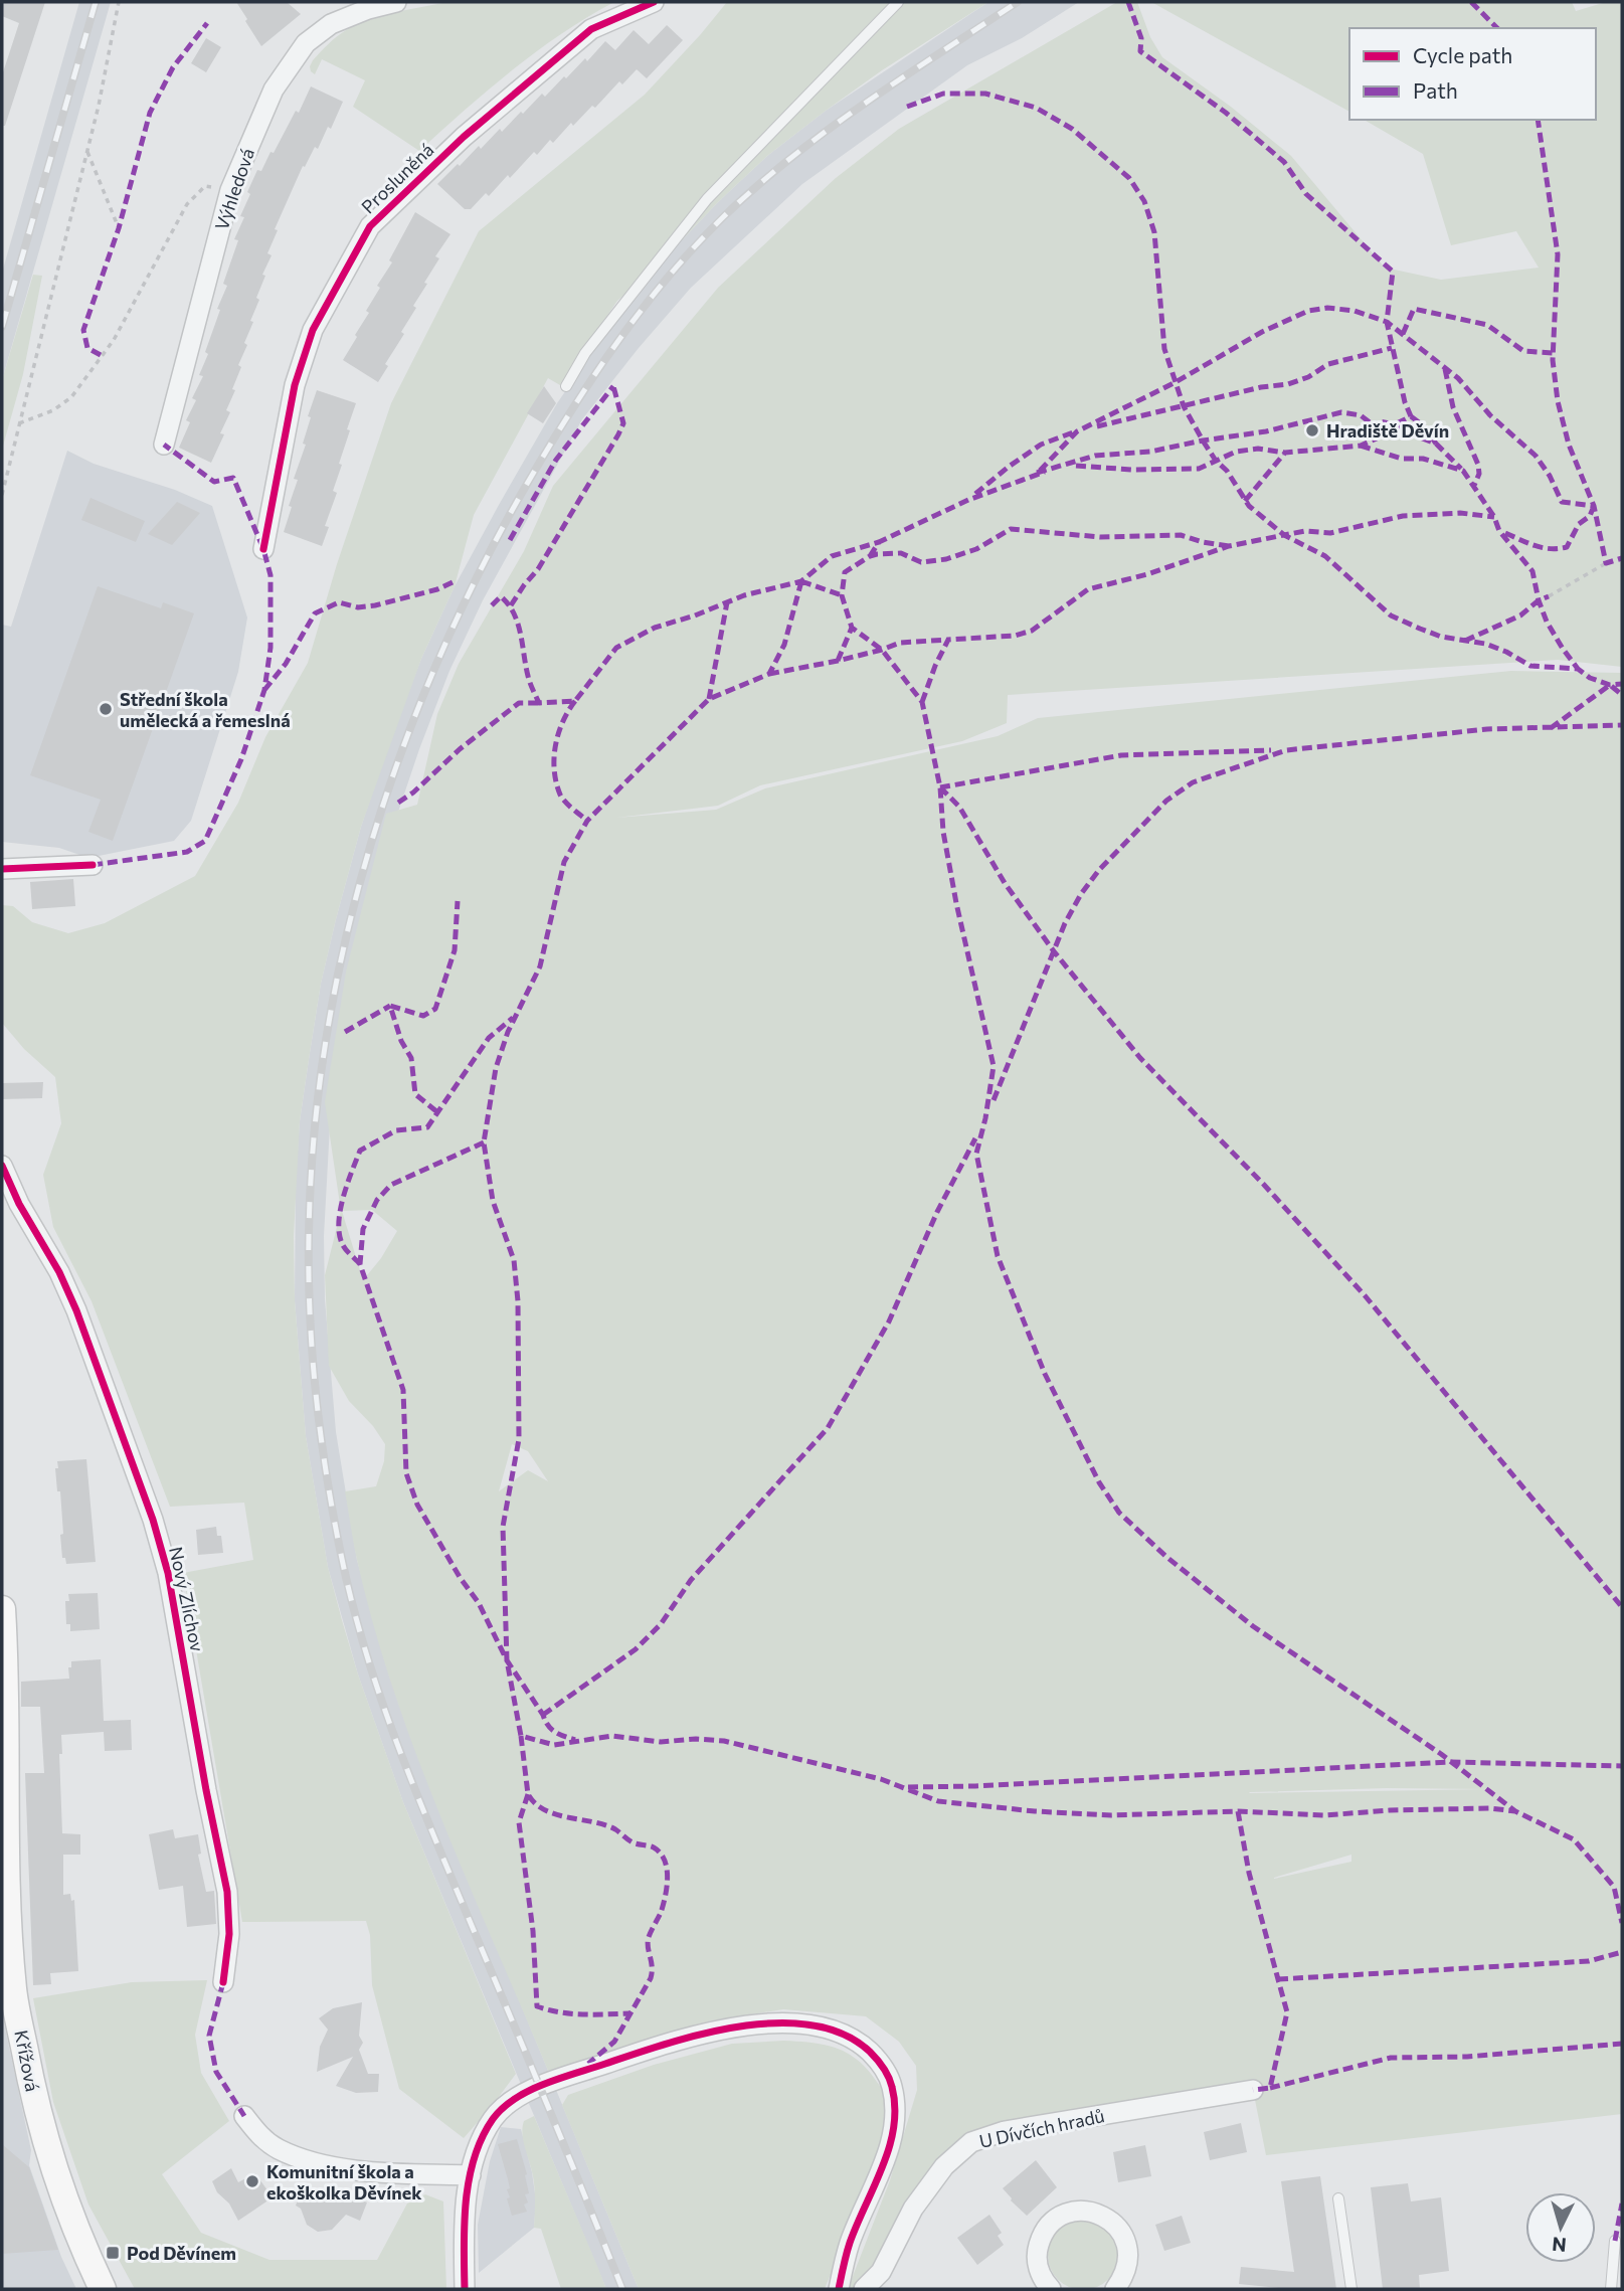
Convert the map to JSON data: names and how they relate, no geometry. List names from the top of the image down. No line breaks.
{"streets":{"street":["Prosluněná","Výhledová","Nový Zlíchov","Křížová","U Dívčích hradů"]},"places":{"other":["Hradiště Děvín","Střední škola umělecká a řemeslná","Komunitní škola a ekoškolka Děvínek"],"transit":["Pod Děvínem"]},"legend":["Cycle path","Path"],"north":"bottom"}
